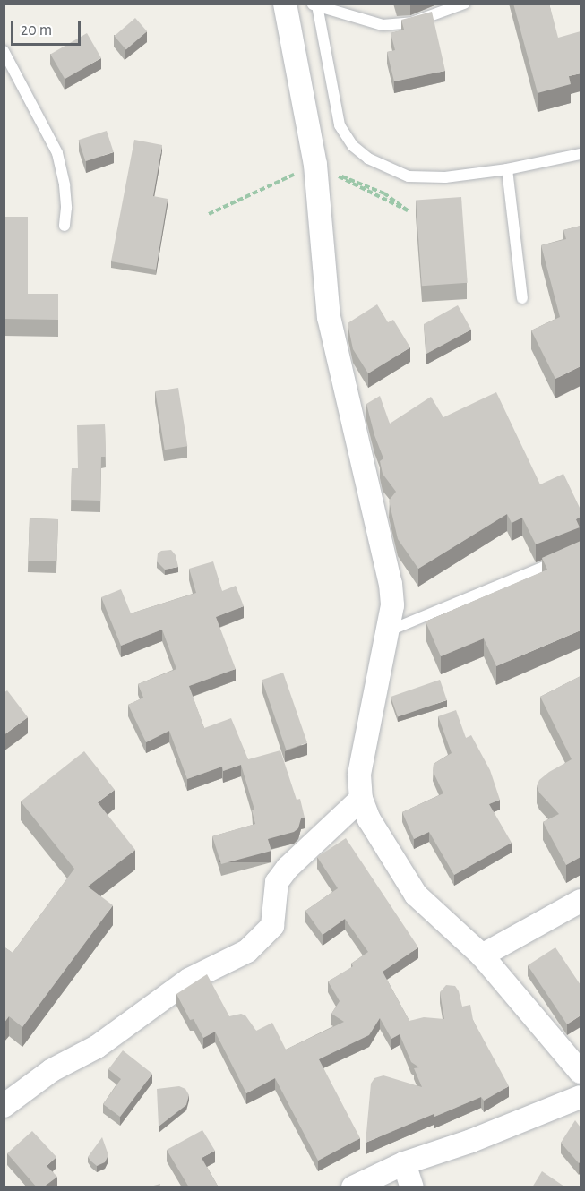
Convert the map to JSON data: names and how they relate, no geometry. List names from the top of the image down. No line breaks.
{"scale_bar":"20 m"}
